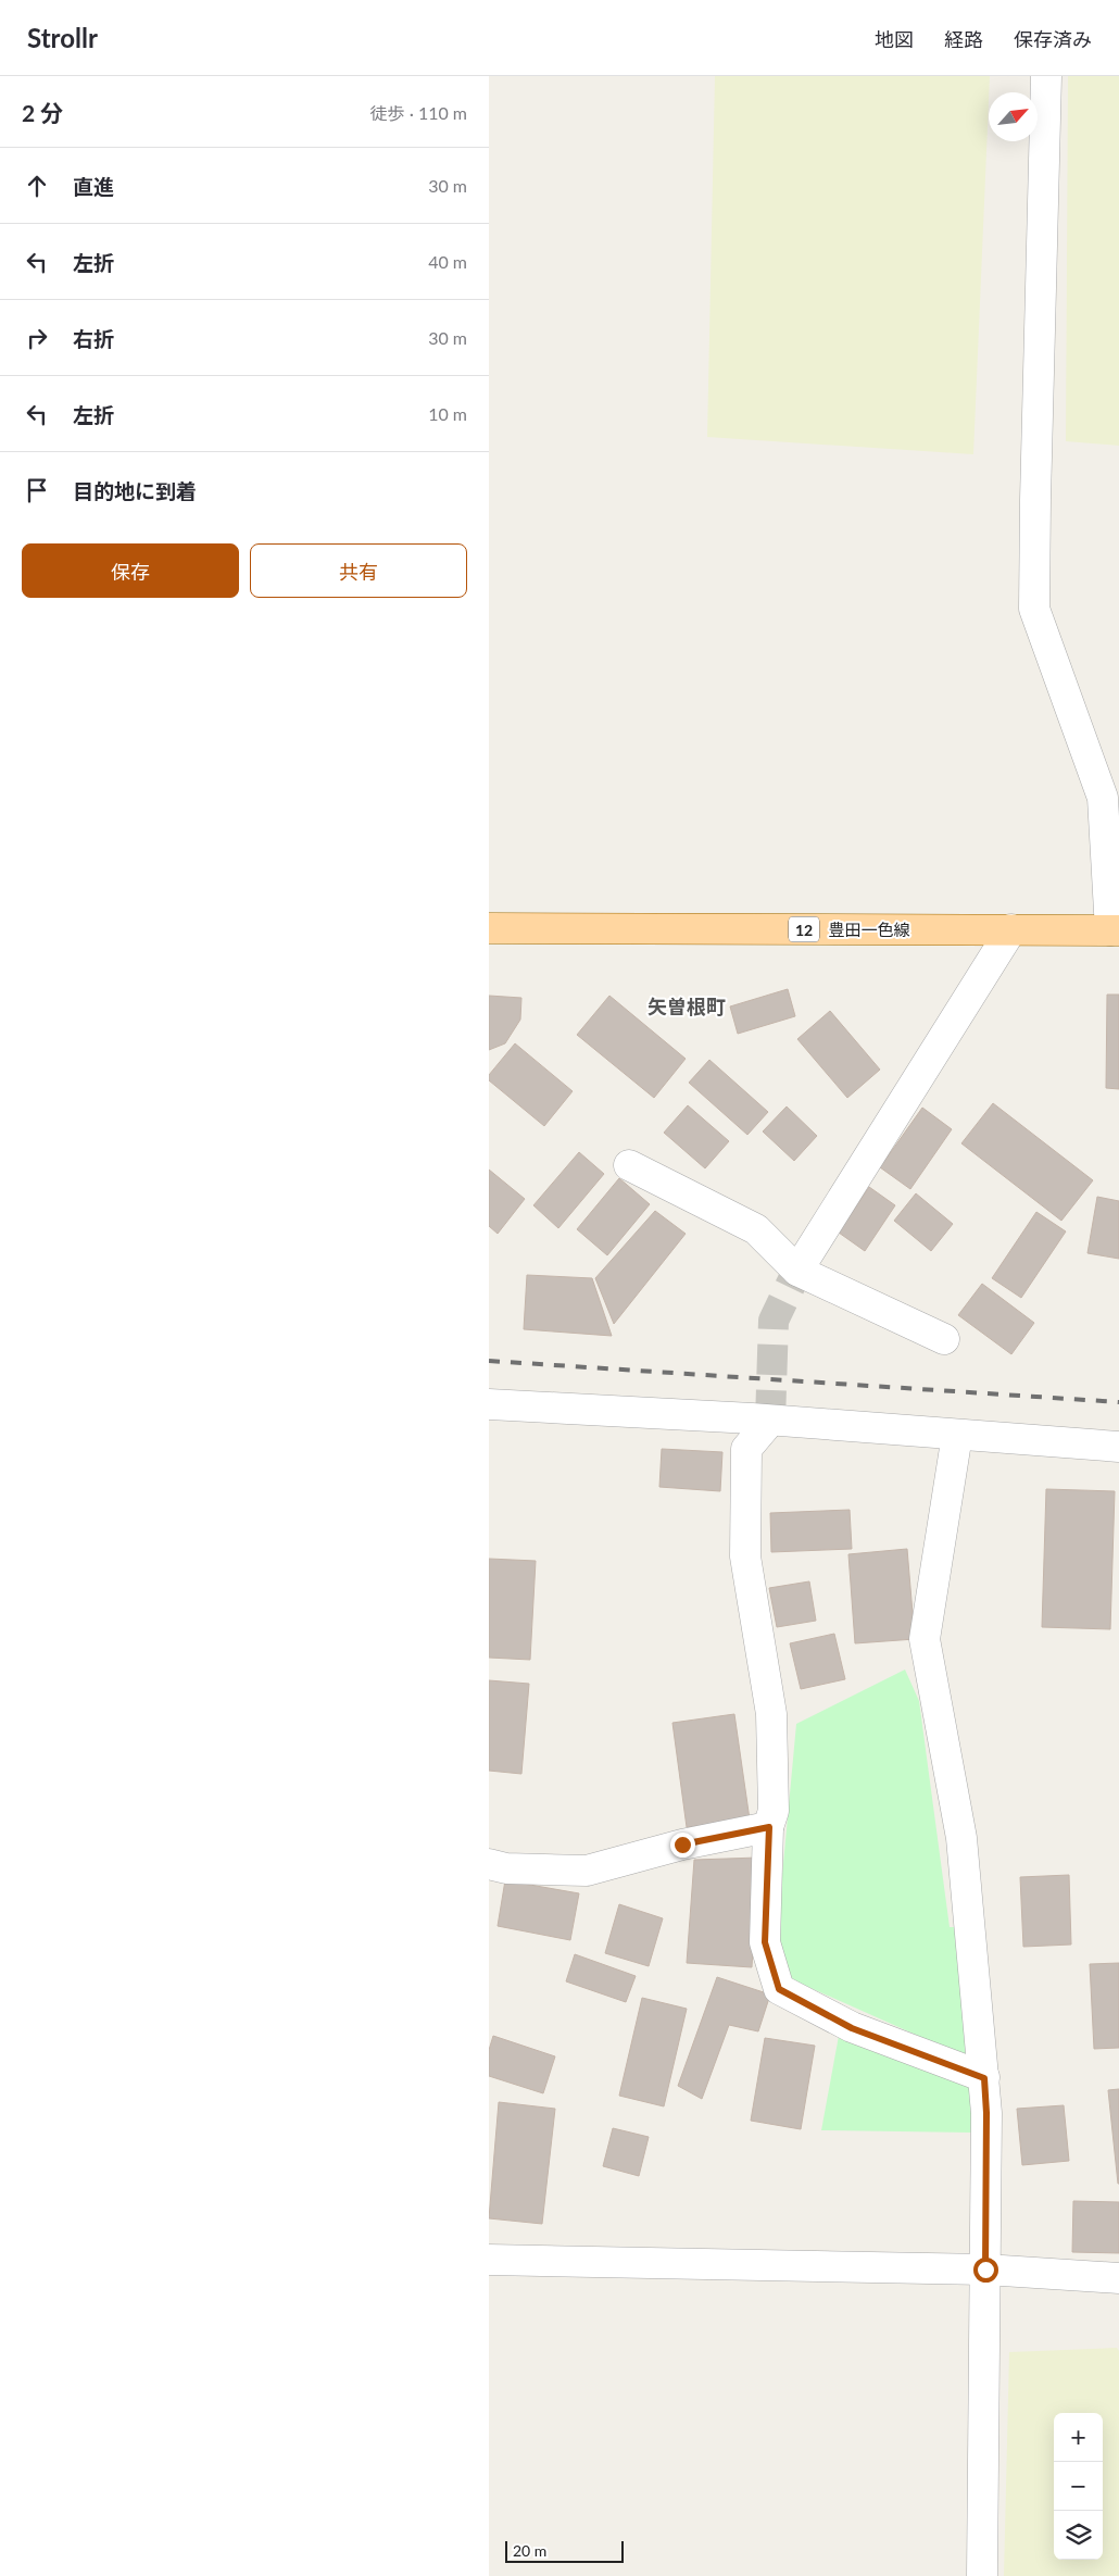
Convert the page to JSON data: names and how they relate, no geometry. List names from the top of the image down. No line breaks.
{"streets":{"main road":["12","豊田一色線"]},"districts":["矢曽根町"],"scale_bar":"20 m","north":"top right","page":{"header":"Strollr","nav":["地図","経路","保存済み"],"heading":["2 分","徒歩 · 110 m"],"list":[["直進","30 m"],["左折","40 m"],["右折","30 m"],["左折","10 m"],"目的地に到着"],"buttons":["保存","共有"],"map_buttons":["+","−"],"scale":"20 m"}}
